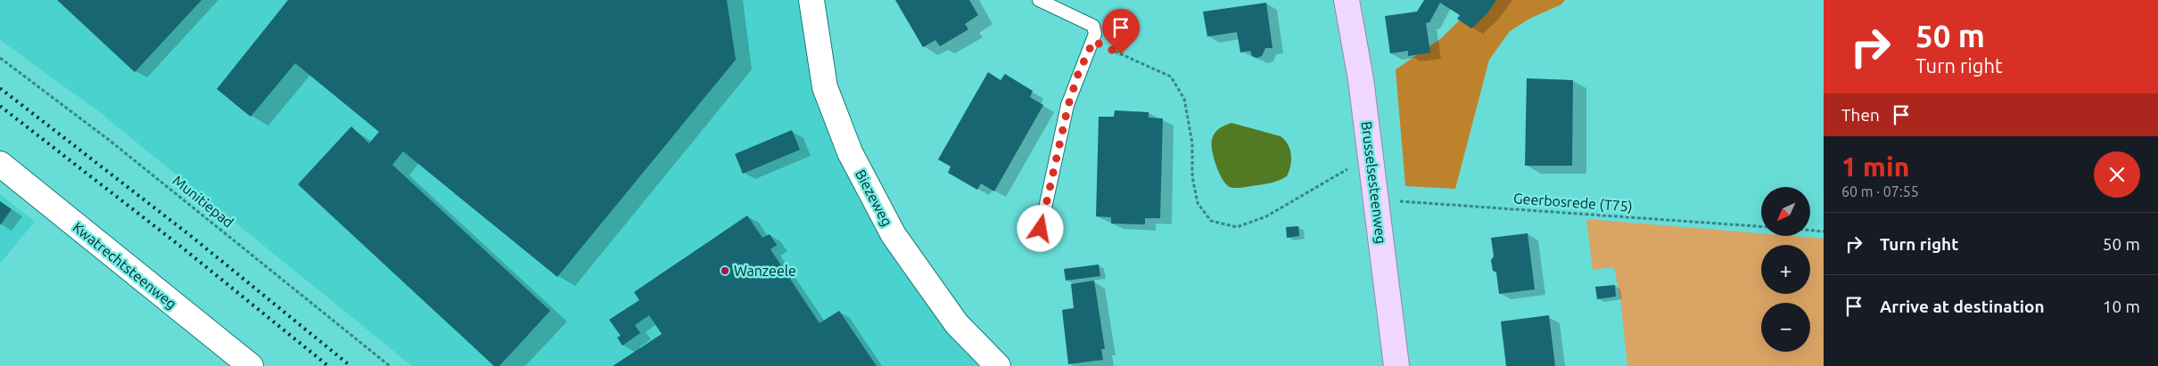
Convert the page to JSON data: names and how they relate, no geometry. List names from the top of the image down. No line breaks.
{"streets":{"main road":["Brusselsesteenweg"],"street":["Biezeweg","Kwatrechtsteenweg"],"path":["Munitiepad","Geerbosrede (T75)"]},"crossings":[["Brusselsesteenweg","Geerbosrede (T75)"]],"places":["Wanzeele"],"north":"bottom left","page":{"turn":["50 m","Turn right"],"then":"Then","heading":["1 min","60 m · 07:55"],"map_buttons":["+","−"],"list":[{"name":"Turn right","value":"50 m"},{"name":"Arrive at destination","value":"10 m"}]}}
